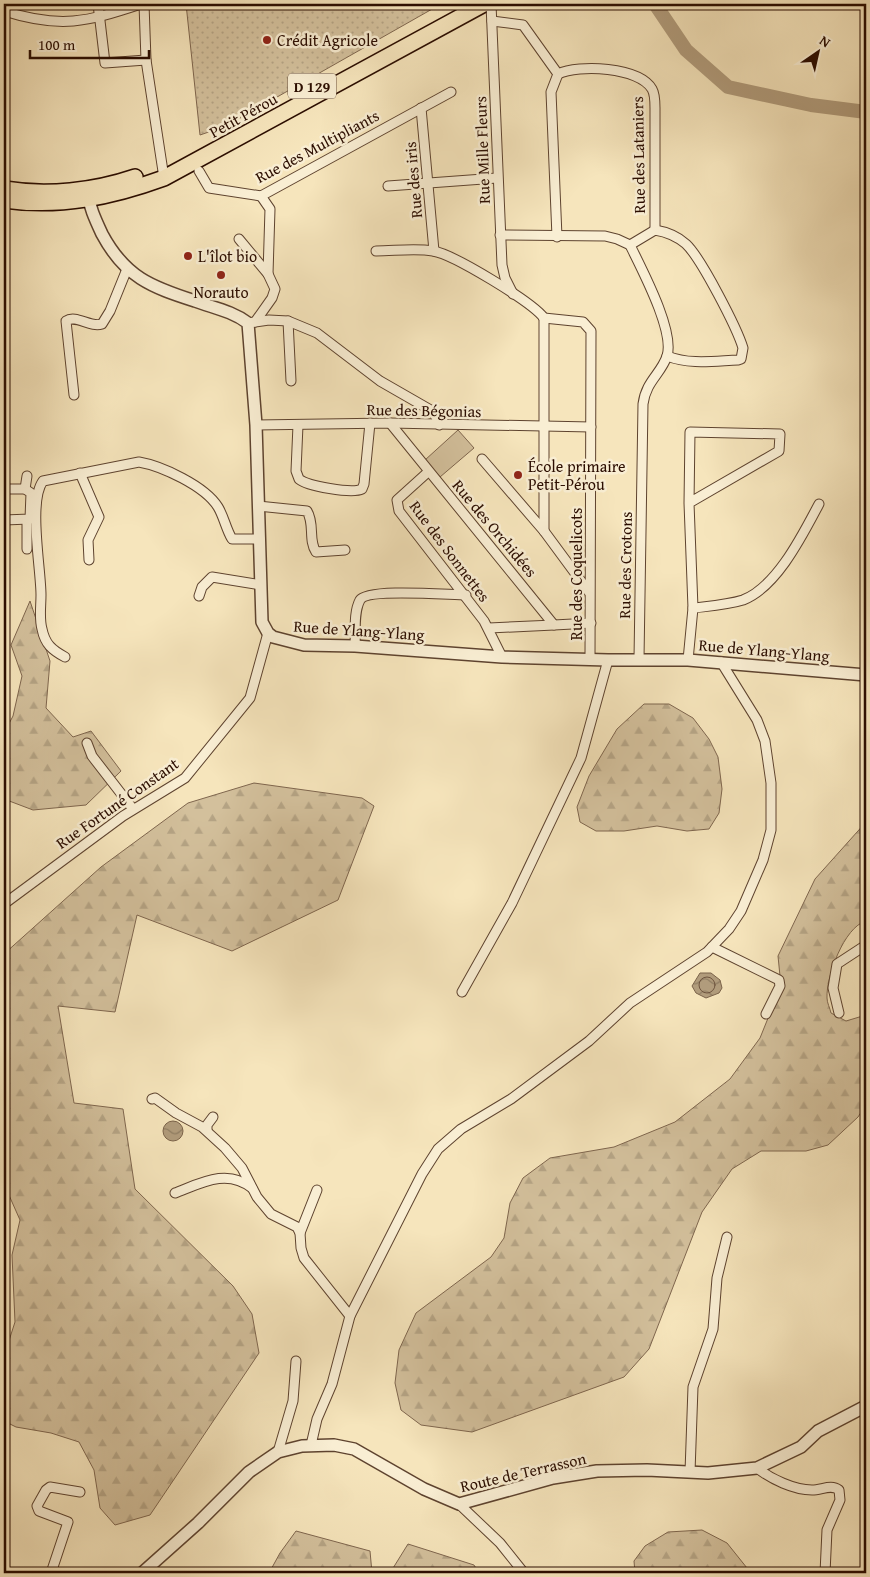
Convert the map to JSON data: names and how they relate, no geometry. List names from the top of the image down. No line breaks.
{"streets":{"highway":["D 129","Petit Pérou"],"street":["Rue des Multipliants","Rue Mille Fleurs","Rue des Lataniers","Rue des iris","Rue des Bégonias","Rue des Orchidées","Rue des Sonnettes","Rue des Crotons","Rue des Coquelicots","Rue de Ylang-Ylang","Rue Fortuné Constant","Route de Terrasson"]},"crossings":[["Rue des Multipliants","Rue des iris"],["Rue des Bégonias","Rue des Orchidées"],["Rue des Bégonias","Rue des Coquelicots"],["Rue des Orchidées","Rue des Sonnettes"],["Rue des Sonnettes","Rue de Ylang-Ylang"],["Rue des Crotons","Rue de Ylang-Ylang"],["Rue des Coquelicots","Rue de Ylang-Ylang"],["Rue de Ylang-Ylang","Rue Fortuné Constant"]],"places":["Crédit Agricole","L'îlot bio","Norauto","École primaire Petit-Pérou"],"scale_bar":"100 m","north":"top right"}
